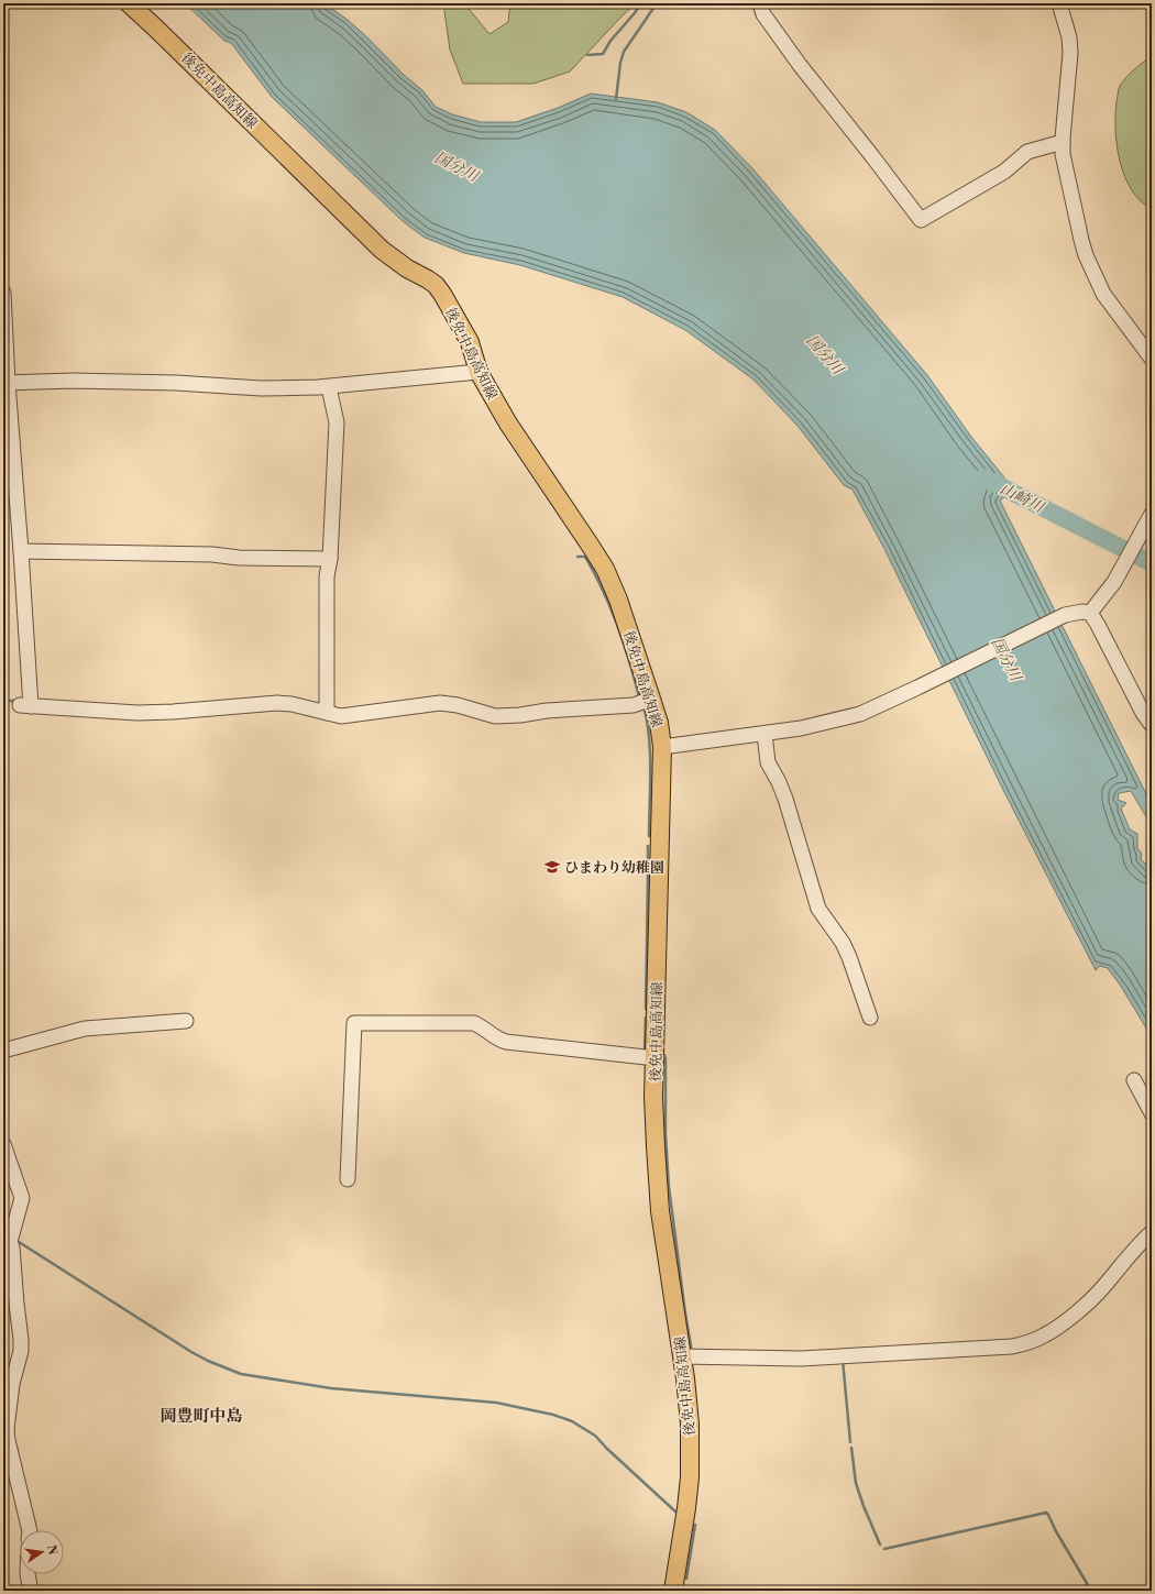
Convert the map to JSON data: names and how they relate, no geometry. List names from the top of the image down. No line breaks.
{"streets":{"main road":["後免中島高知線"]},"districts":["岡豊町中島"],"water":["国分川","山崎川"],"places":{"school or university":["ひまわり幼稚園"]},"north":"right"}
